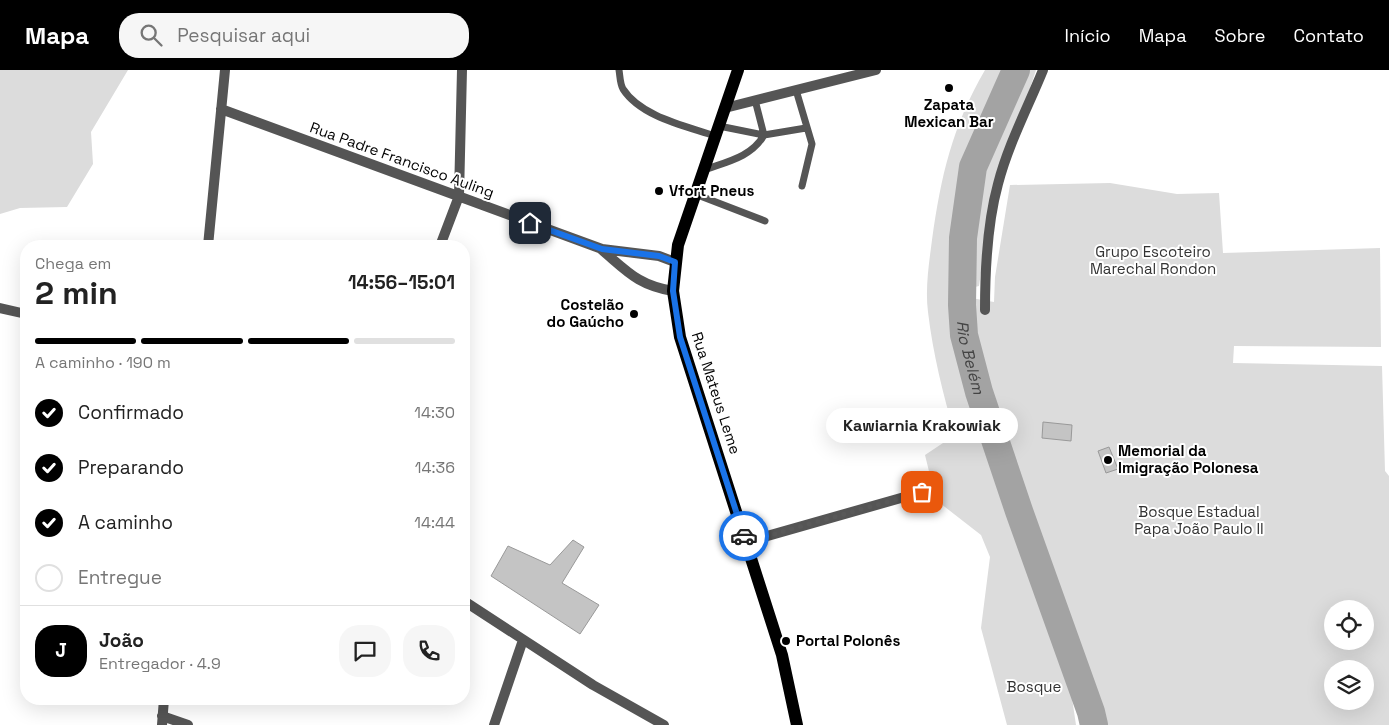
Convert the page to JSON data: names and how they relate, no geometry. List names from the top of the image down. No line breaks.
{"streets":{"main road":["Rua Mateus Leme"],"street":["Rua Padre Francisco Auling"]},"crossings":[["Rua Padre Francisco Auling","Rua Mateus Leme"]],"water":["Rio Belém"],"parks":["Grupo Escoteiro Marechal Rondon","Bosque Estadual Papa João Paulo II","Bosque"],"places":["Zapata Mexican Bar","Vfort Pneus","Costelão do Gaúcho","Memorial da Imigração Polonesa","Kawiarnia Krakowiak","Portal Polonês"],"page":{"header":"Mapa","search":"Pesquisar aqui","nav":["Início","Mapa","Sobre","Contato"],"heading":["2 min","Chega em","14:56–15:01"],"panel":["João","Entregador · 4.9"],"bar":"A caminho · 190 m","list":[["Confirmado","14:30"],["Preparando","14:36"],["A caminho","14:44"],"Entregue"],"bubble":"Kawiarnia Krakowiak","round":"J"}}
